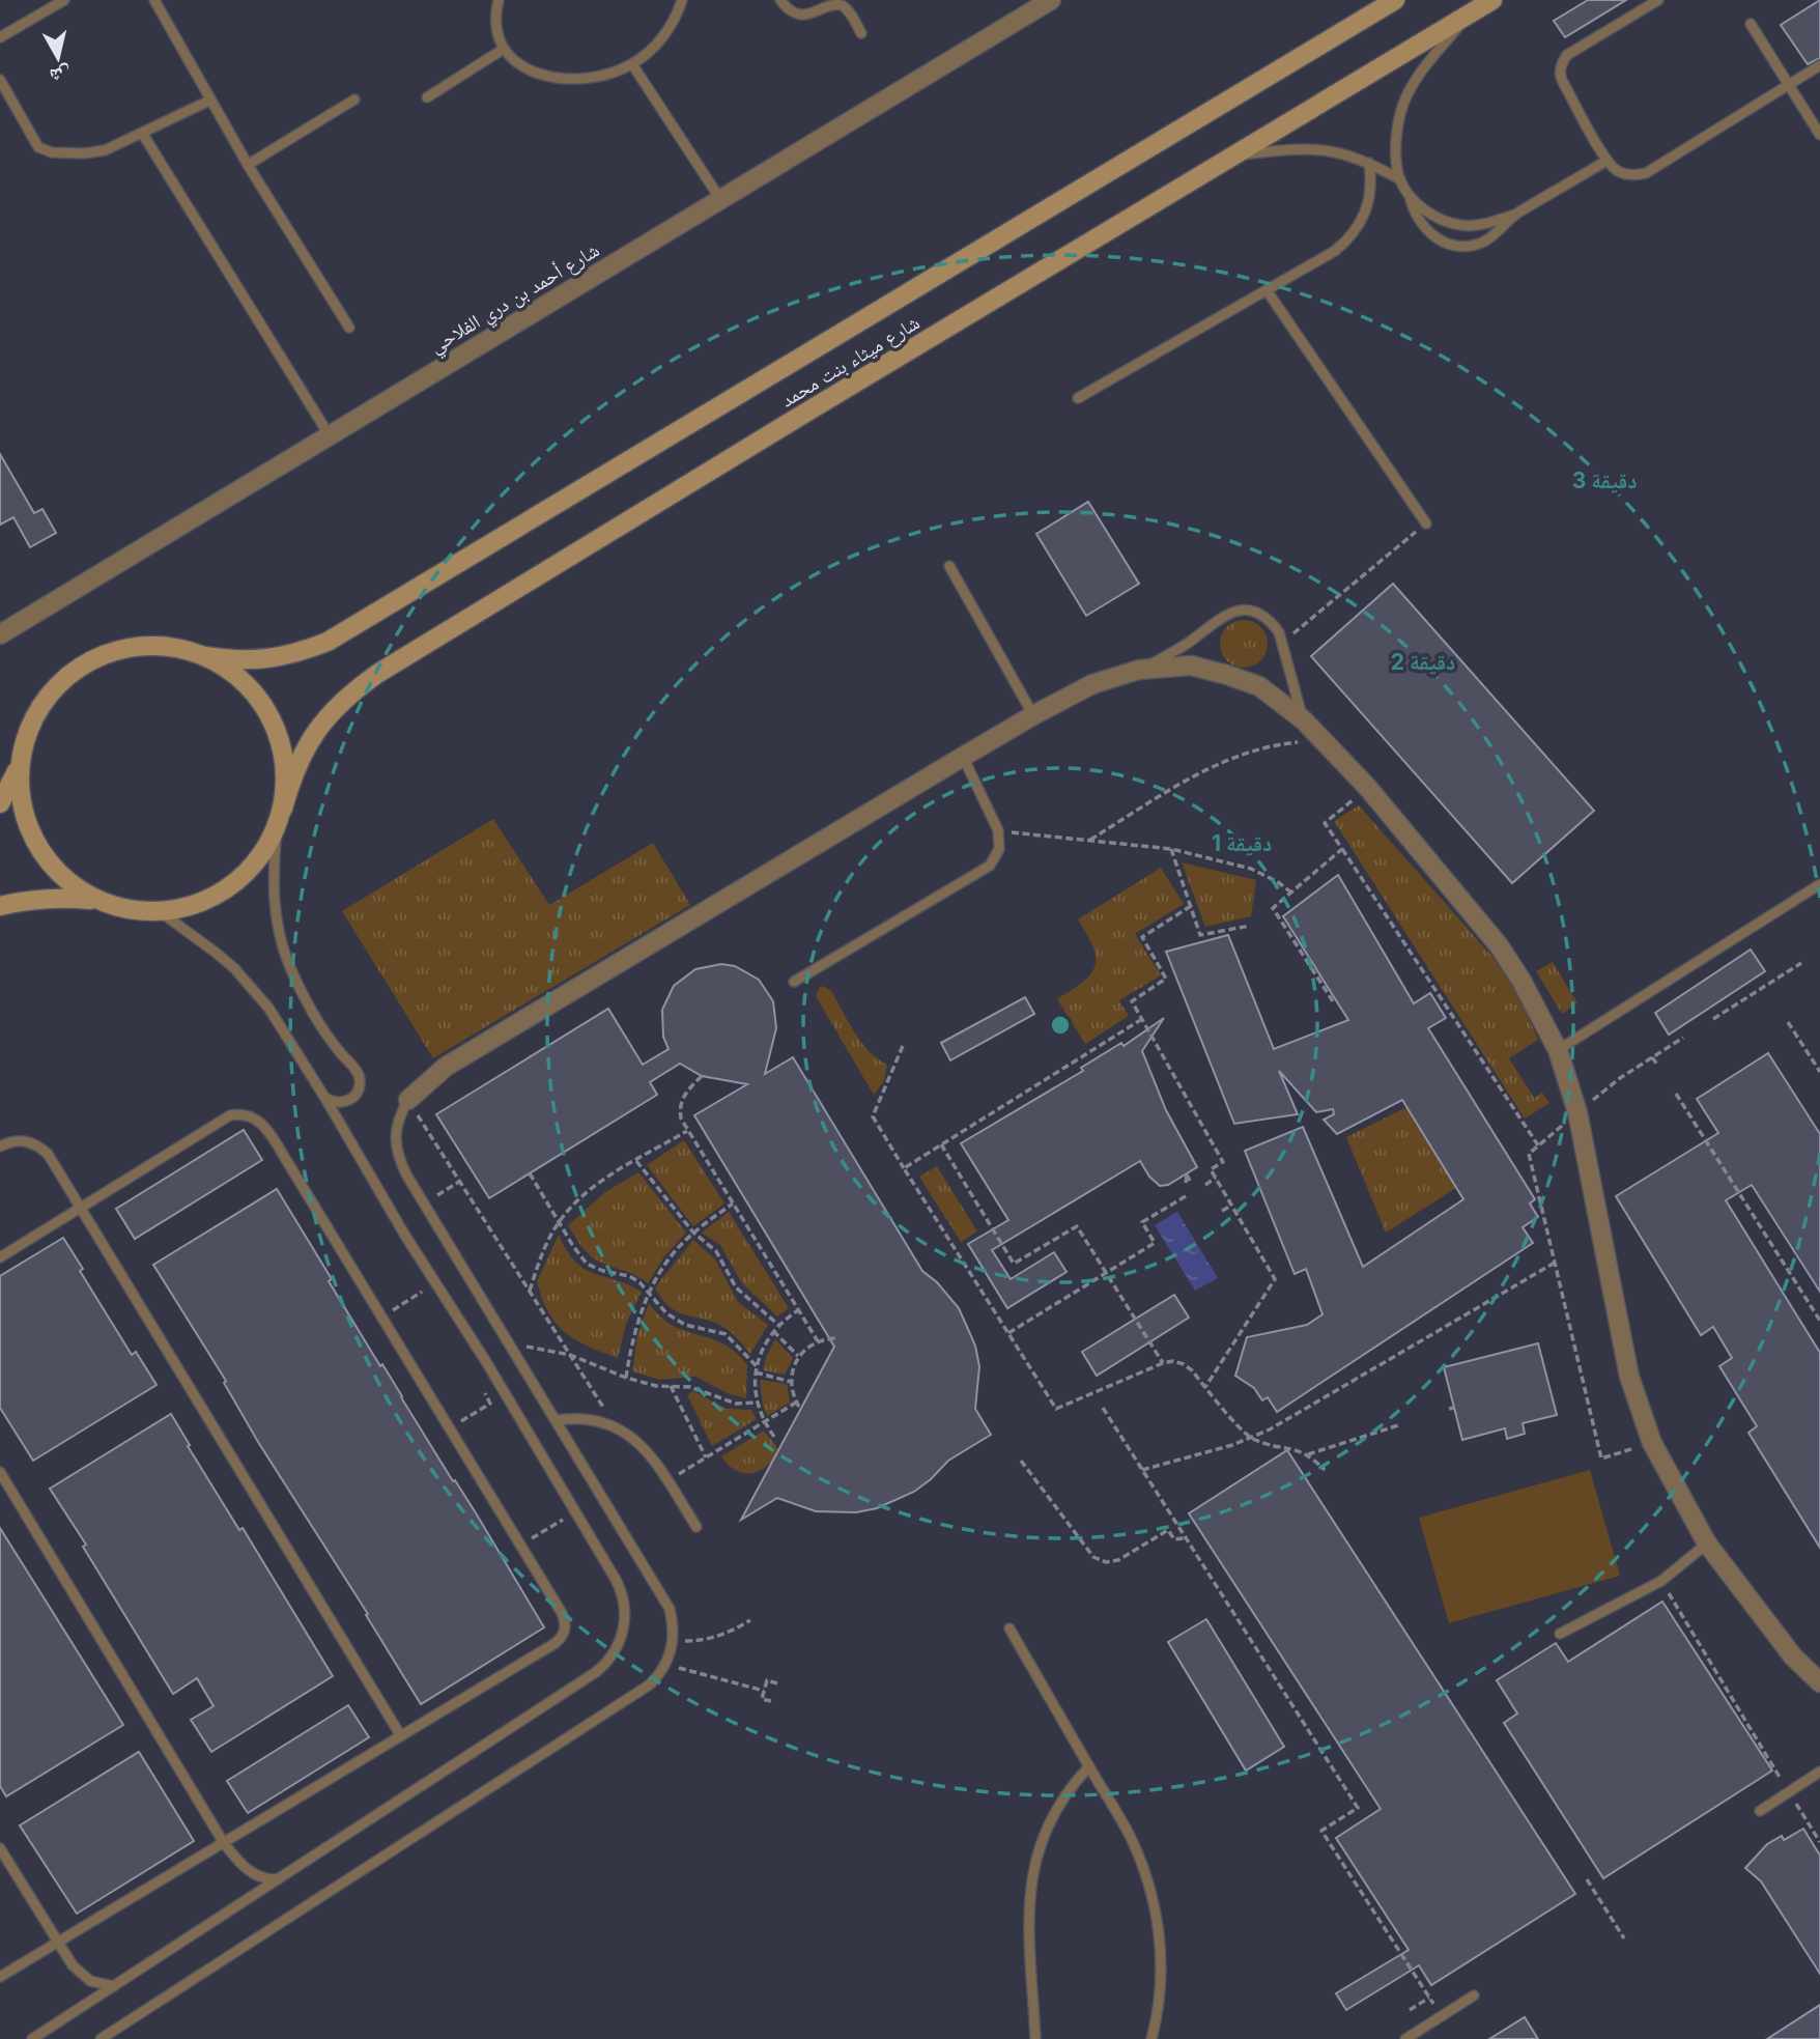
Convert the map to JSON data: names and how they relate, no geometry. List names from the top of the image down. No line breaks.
{"streets":{"main road":["شارع ميثاء بنت محمد"],"street":["شارع أحمد بن دري الفلاحي"]},"north":"bottom","rings":["3 دقيقة","2 دقيقة","1 دقيقة"]}
